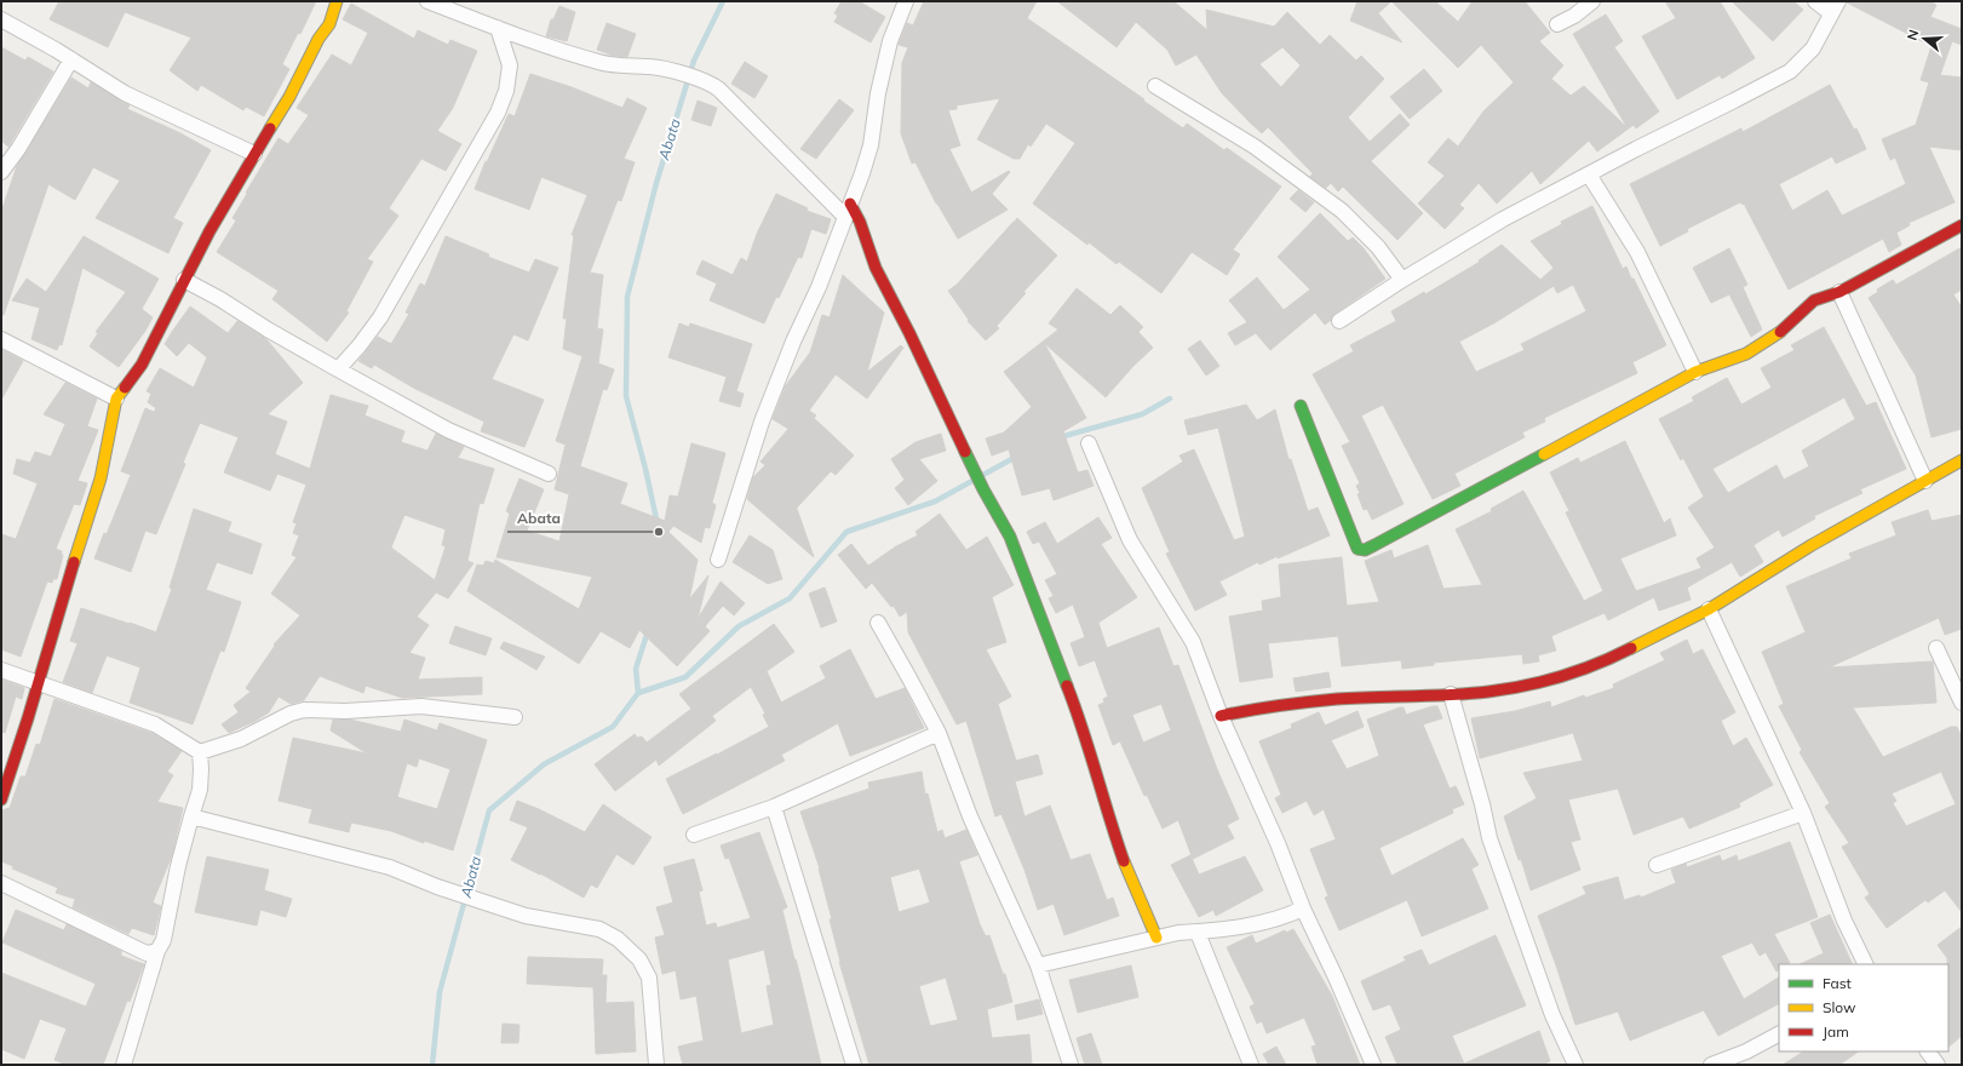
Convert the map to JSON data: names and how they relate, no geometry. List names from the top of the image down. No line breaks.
{"water":["Abata"],"places":["Abata"],"legend":["Fast","Slow","Jam"],"north":"left"}
